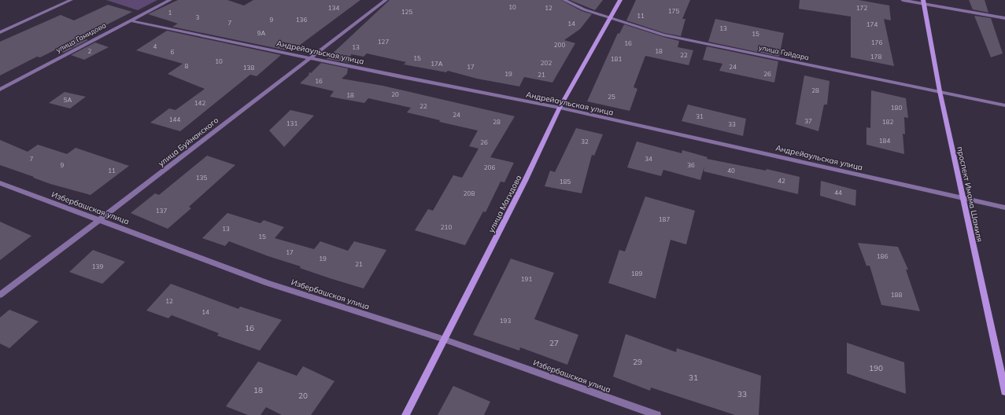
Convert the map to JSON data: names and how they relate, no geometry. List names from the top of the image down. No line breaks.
{"streets":{"main road":["проспект Имама Шамиля","улица Магидова"],"street":["улица Гамидова","Андрейаульская улица","улица Гайдара","улица Буйнакского","Избербашская улица"]},"crossings":[["улица Гамидова","Андрейаульская улица"],["Андрейаульская улица","улица Буйнакского"],["Андрейаульская улица","проспект Имама Шамиля"],["Андрейаульская улица","улица Магидова"],["улица Гайдара","проспект Имама Шамиля"],["улица Гайдара","улица Магидова"],["улица Буйнакского","Избербашская улица"],["улица Магидова","Избербашская улица"]],"house_numbers":["10","134","12","172","175","125","1","11","3","9","136","7","14","174","13","9А","15","127","176","16","200","4","13","2","18","6","22","178","15","181","10","202","17А","8","17","24","138","19","26","21","16","28","20","18","25","5А","142","22","180","24","31","144","37","28","182","131","33","184","32","26","7","34","9","36","206","11","40","135","42","185","44","208","137","187","210","13","15","17","186","19","21","139","189","191","188","12","14","193","16","27","29","190","31","18","33","20"]}
